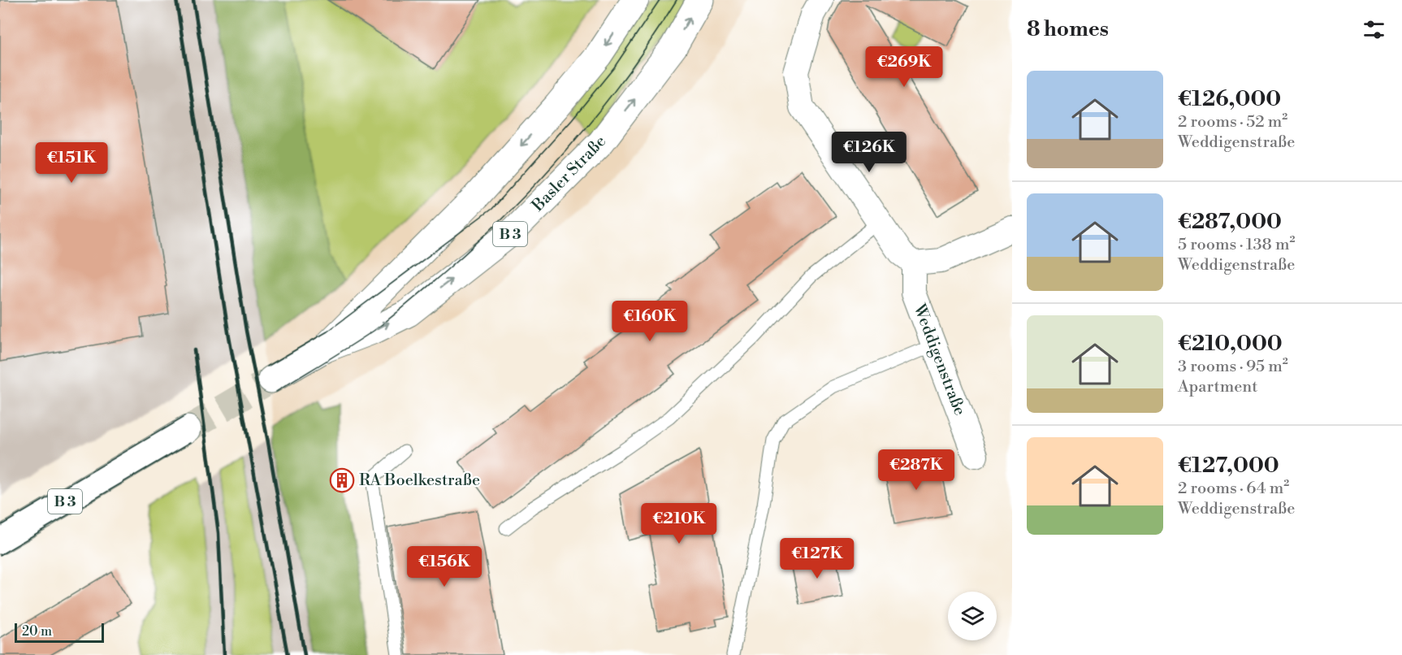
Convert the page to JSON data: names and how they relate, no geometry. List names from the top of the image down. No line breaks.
{"streets":{"main road":["Basler Straße","B 3"],"street":["Weddigenstraße"]},"places":{"building":["RA Boelkestraße"]},"scale_bar":"20 m","page":{"heading":"8 homes","price":["€269K","€126K","€151K","€160K","€287K","€210K","€127K","€156K"],"list":[{"name":"€126,000","note":"2 rooms · 52 m² · Weddigenstraße"},{"name":"€287,000","note":"5 rooms · 138 m² · Weddigenstraße"},{"name":"€210,000","note":"3 rooms · 95 m² · Apartment"},{"name":"€127,000","note":"2 rooms · 64 m² · Weddigenstraße"}],"scale":"20 m"}}
